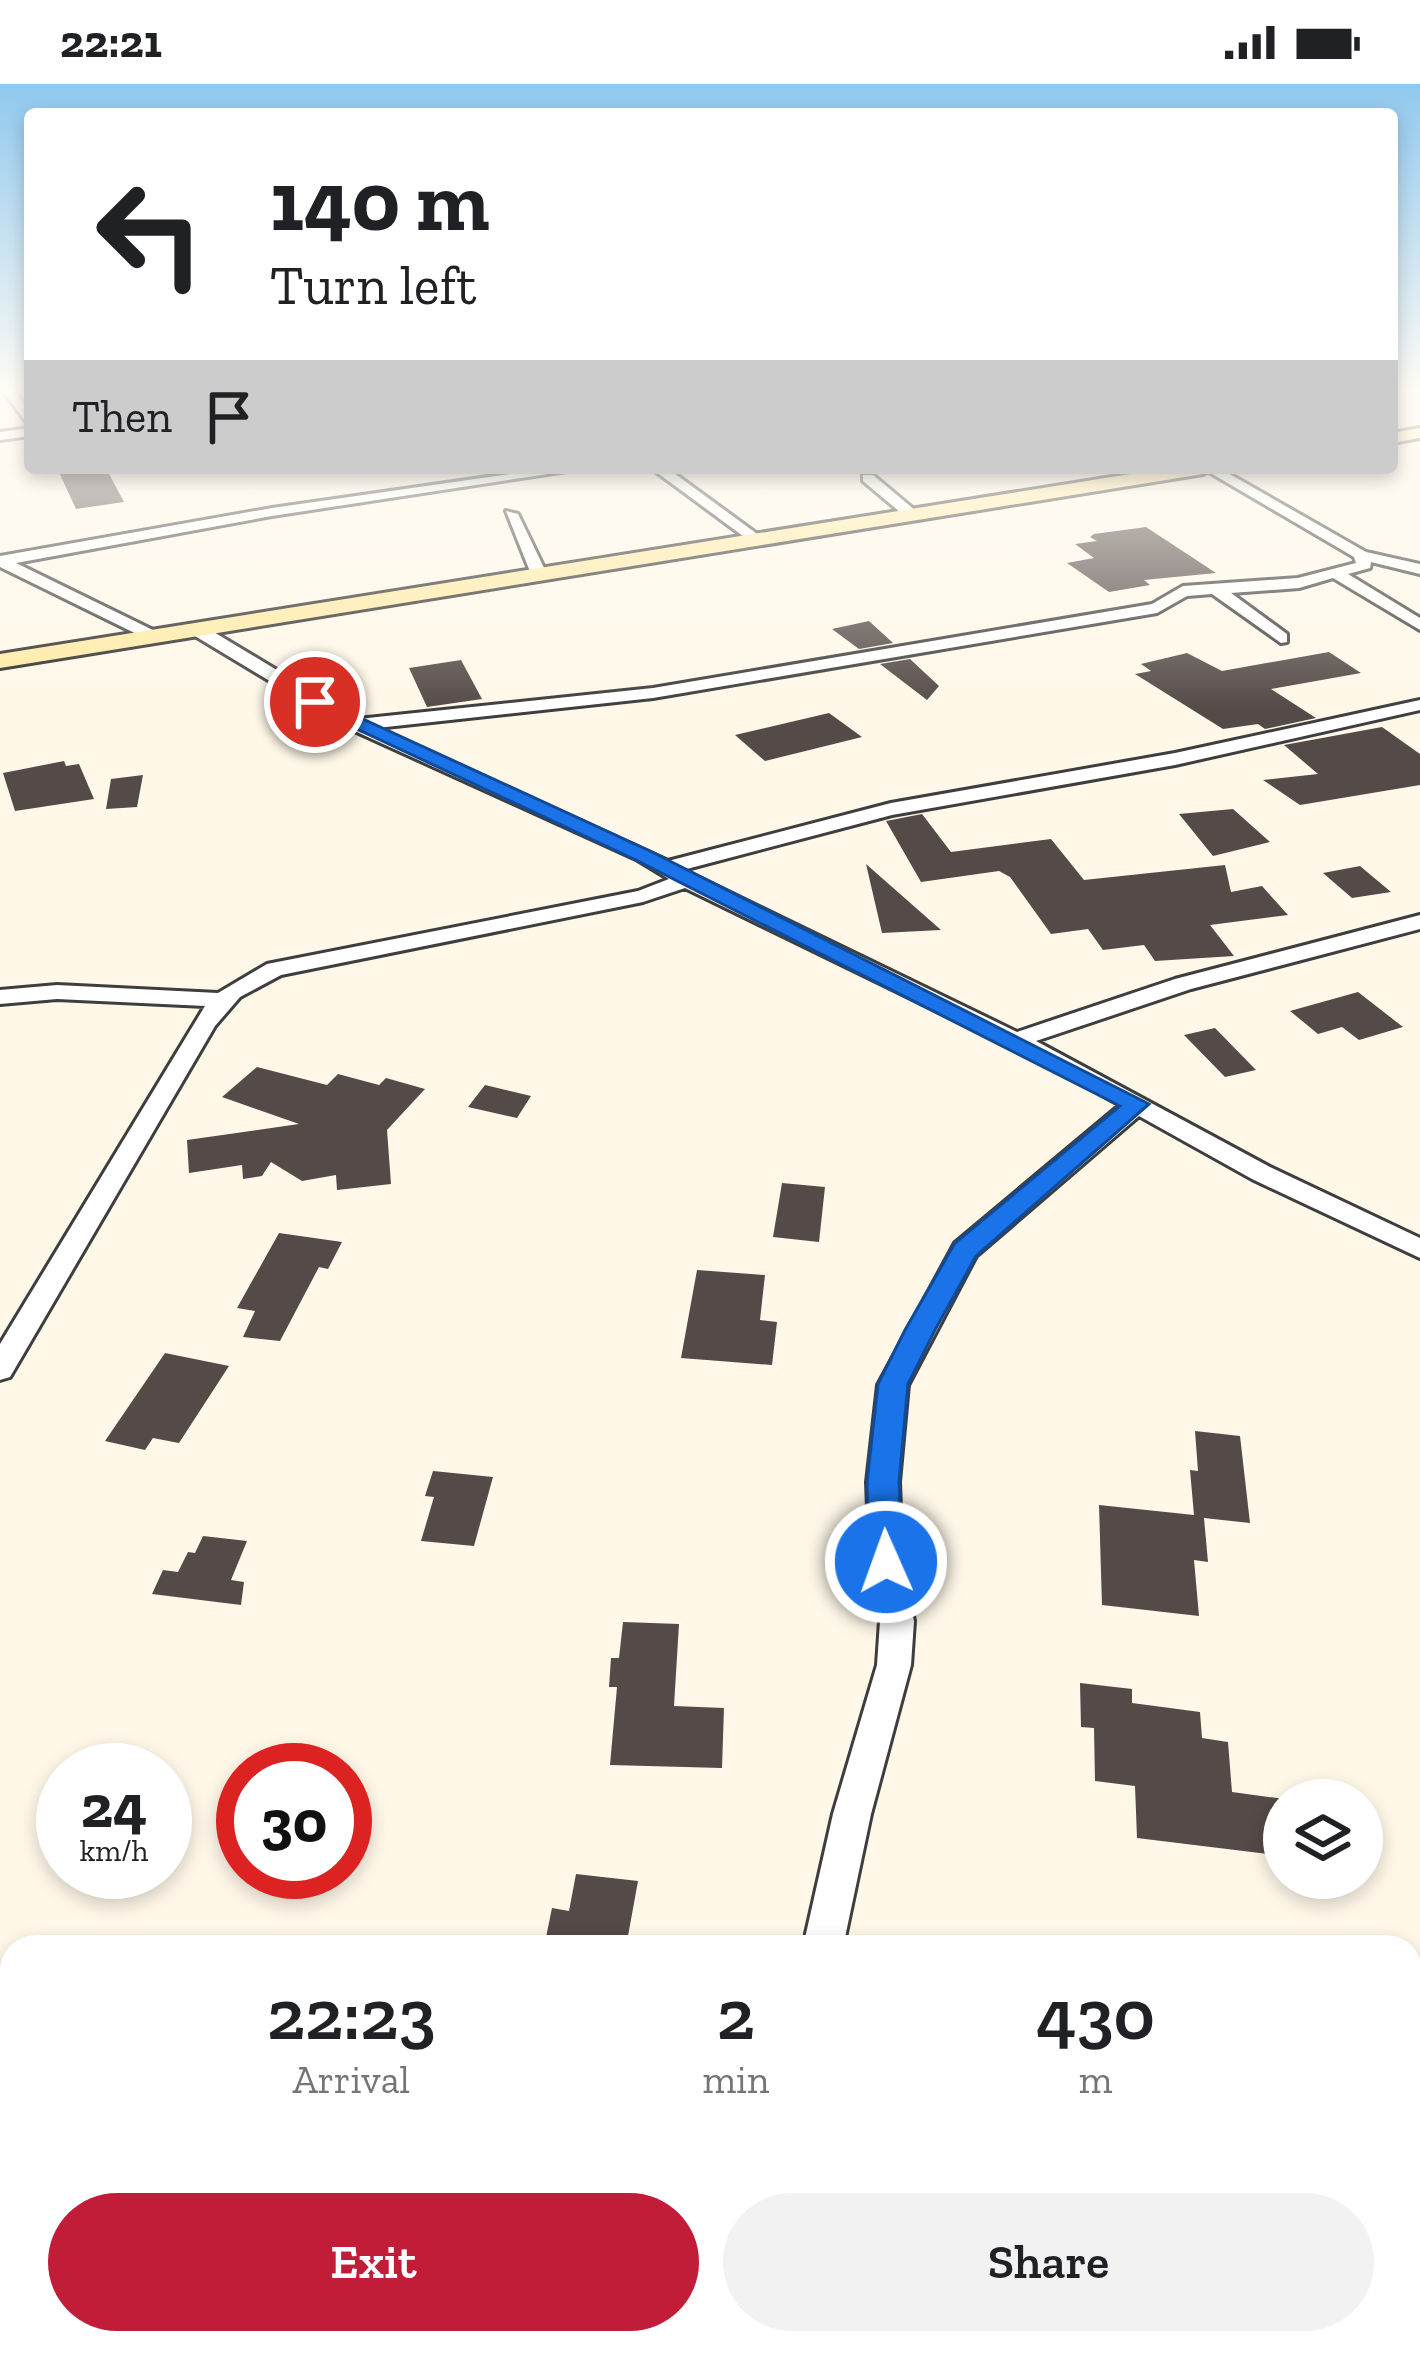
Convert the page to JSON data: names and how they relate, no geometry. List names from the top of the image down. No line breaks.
{"page":{"status":"22:21","turn":["140 m","Turn left"],"then":"Then","speed":"24 km/h","limit":"30","eta":["22:23","Arrival","2","min","430","m"],"buttons":["Exit","Share"]}}
